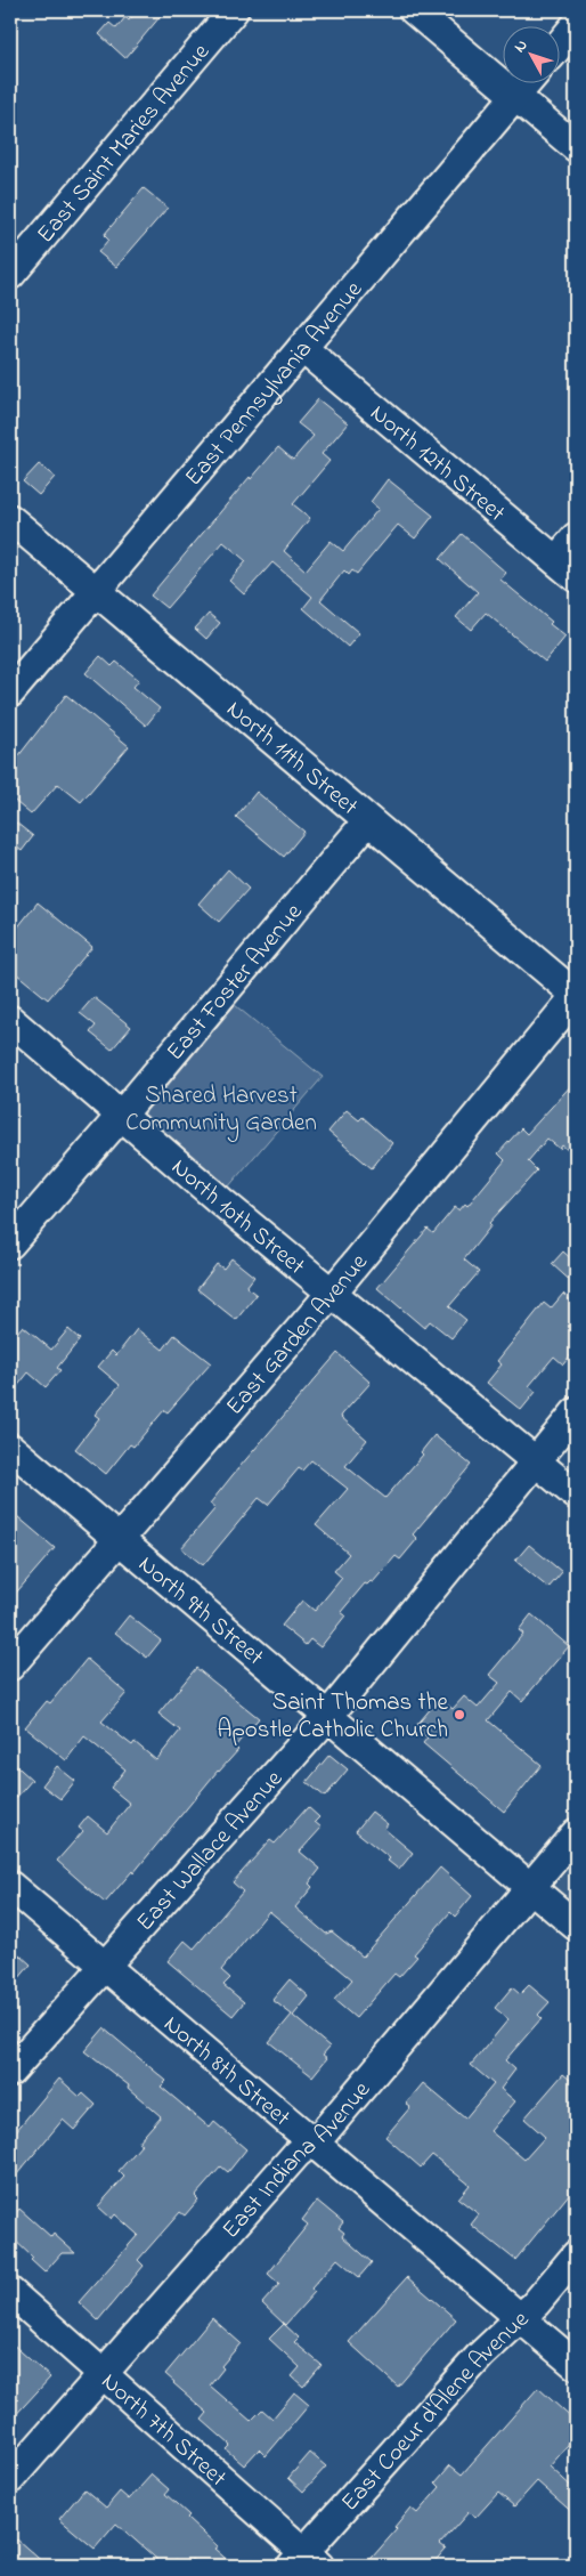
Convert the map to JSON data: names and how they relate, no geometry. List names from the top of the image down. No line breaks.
{"streets":{"street":["East Saint Maries Avenue","East Pennsylvania Avenue","North 12th Street","North 11th Street","East Foster Avenue","North 10th Street","East Garden Avenue","North 9th Street","East Wallace Avenue","North 8th Street","East Indiana Avenue","East Coeur d'Alene Avenue","North 7th Street"]},"crossings":[["East Pennsylvania Avenue","North 12th Street"],["East Pennsylvania Avenue","North 11th Street"],["North 11th Street","East Foster Avenue"],["North 11th Street","East Garden Avenue"],["East Foster Avenue","North 10th Street"],["North 10th Street","East Garden Avenue"],["North 10th Street","East Wallace Avenue"],["East Garden Avenue","North 9th Street"],["North 9th Street","East Wallace Avenue"],["North 9th Street","East Indiana Avenue"],["East Wallace Avenue","North 8th Street"],["North 8th Street","East Indiana Avenue"],["North 8th Street","East Coeur d'Alene Avenue"],["East Indiana Avenue","North 7th Street"],["East Coeur d'Alene Avenue","North 7th Street"]],"parks":["Shared Harvest Community Garden"],"places":["Saint Thomas the Apostle Catholic Church"],"north":"top left"}
